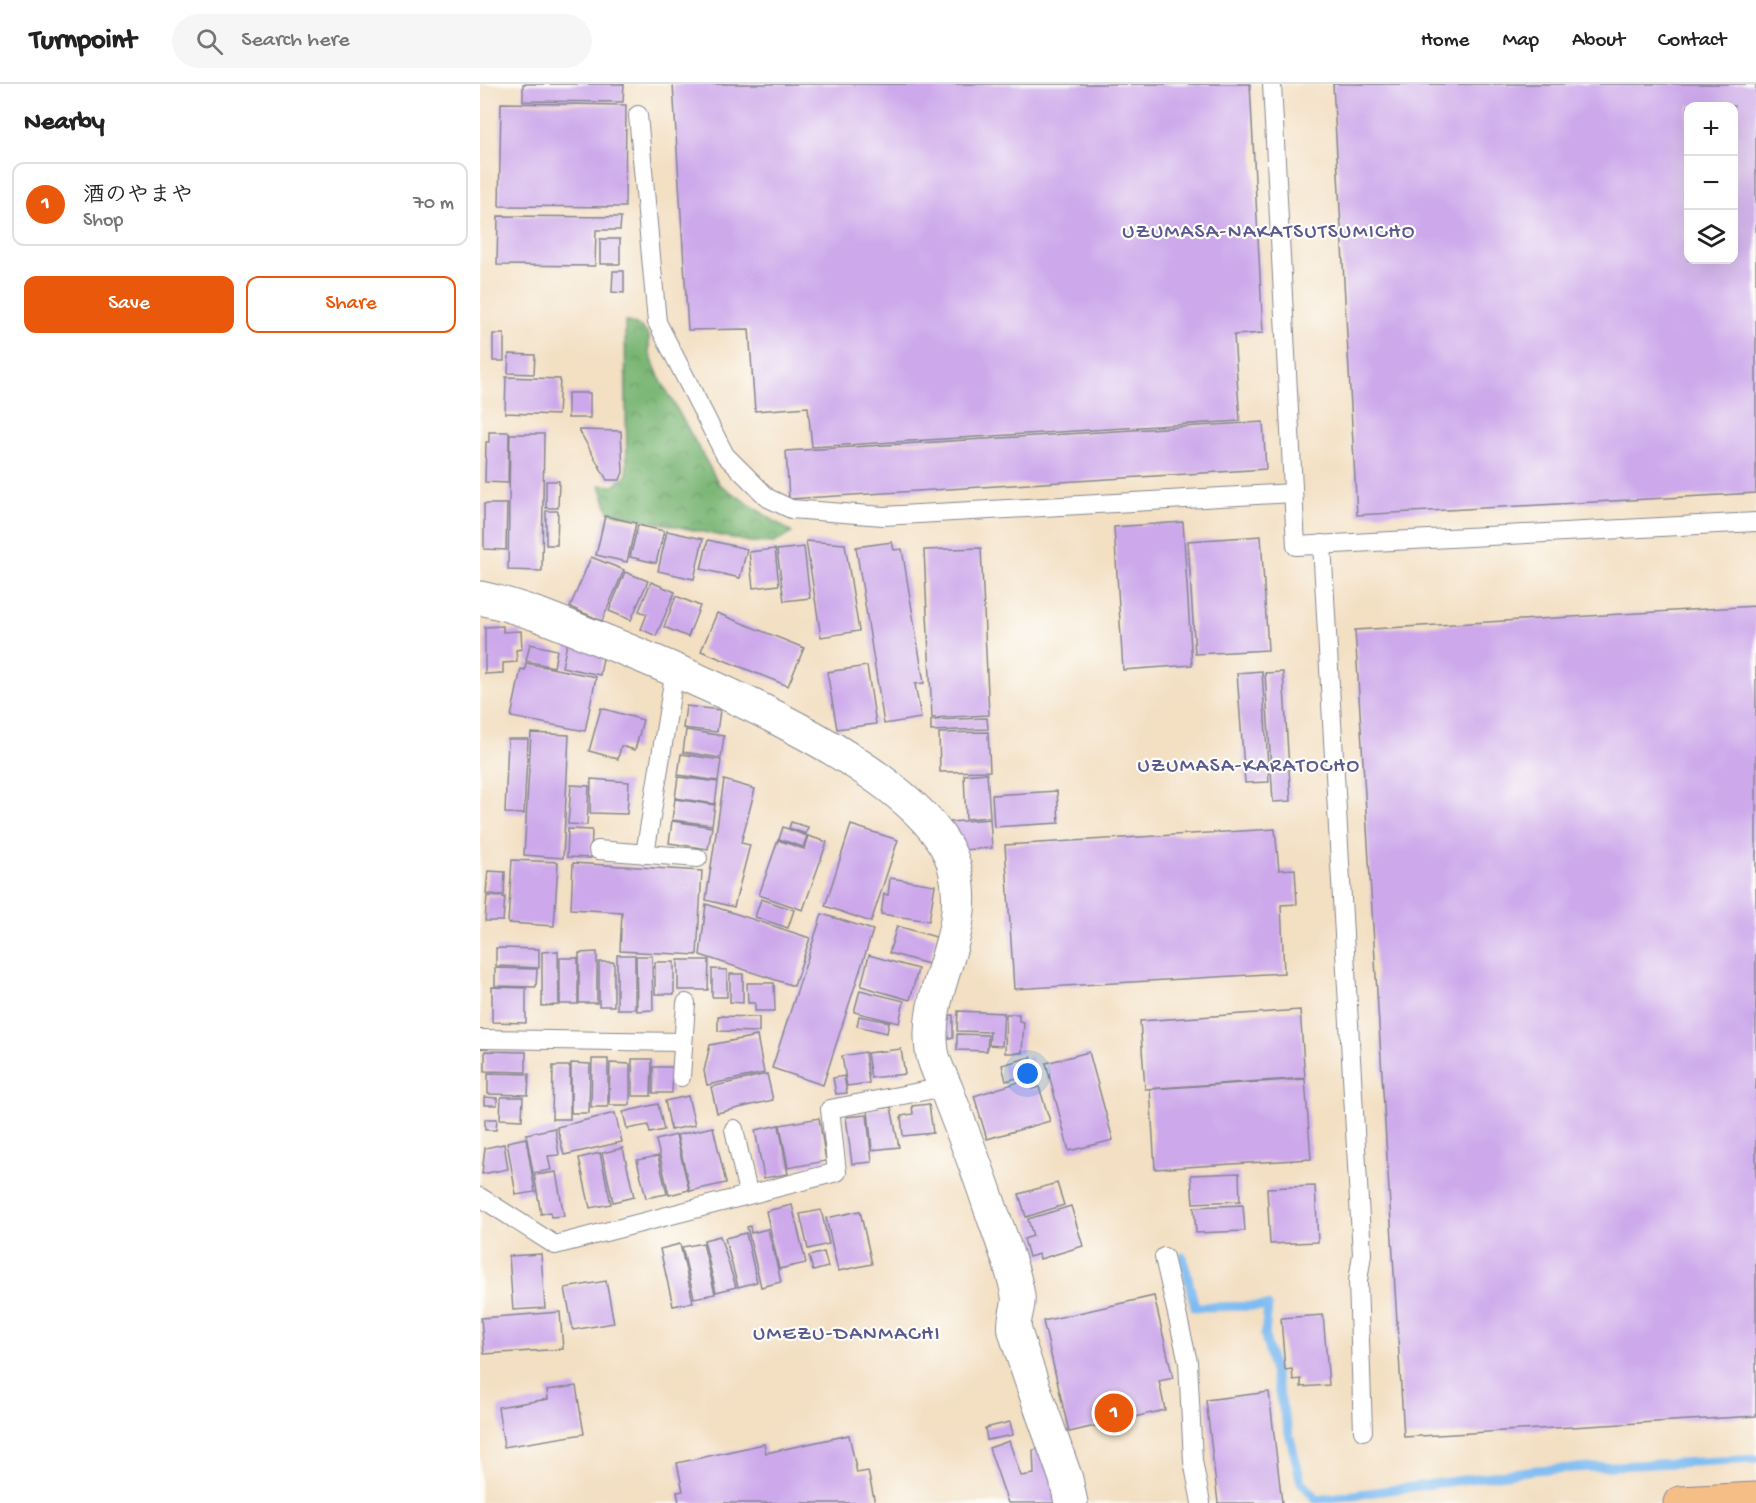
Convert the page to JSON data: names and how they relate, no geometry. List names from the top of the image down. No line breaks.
{"districts":["UZUMASA-NAKATSUTSUMICHO","UZUMASA-KARATOCHO","UMEZU-DANMACHI"],"page":{"header":"Turnpoint","search":"Search here","nav":["Home","Map","About","Contact"],"heading":"Nearby","map_buttons":["+","−"],"list":[{"mark":"1","name":"酒のやまや","note":"Shop","value":"70 m"}],"buttons":["Save","Share"],"pins":"1"}}
